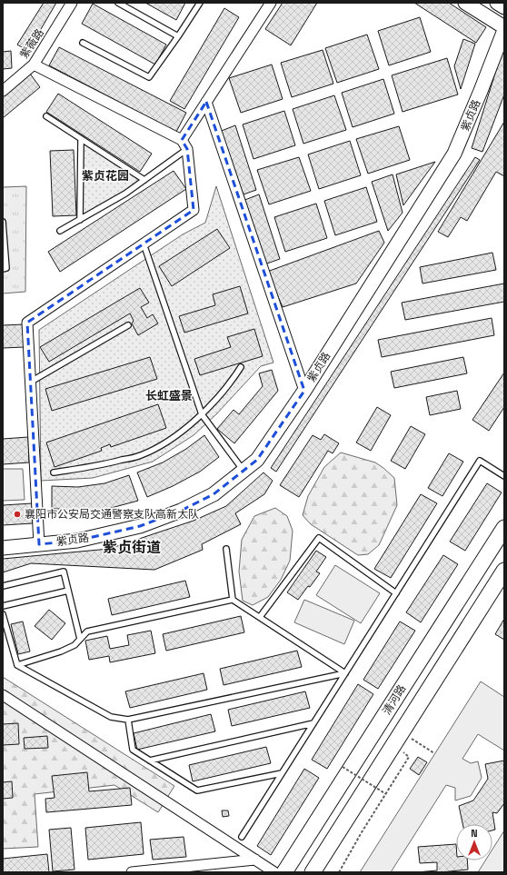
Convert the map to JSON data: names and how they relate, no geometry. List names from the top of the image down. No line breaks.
{"streets":{"main road":["清河路"],"street":["紫薇路","紫贞路"]},"districts":["紫贞花园","长虹盛景","紫贞街道"],"places":["襄阳市公安局交通警察支队高新大队"],"north":"top"}
